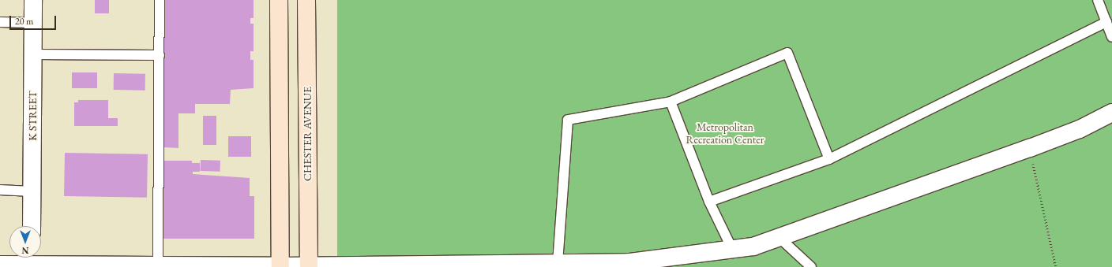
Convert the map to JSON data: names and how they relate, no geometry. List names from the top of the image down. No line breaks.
{"streets":{"main road":["CHESTER AVENUE"],"street":["K STREET"]},"parks":["Metropolitan Recreation Center"],"scale_bar":"20 m","north":"bottom"}
